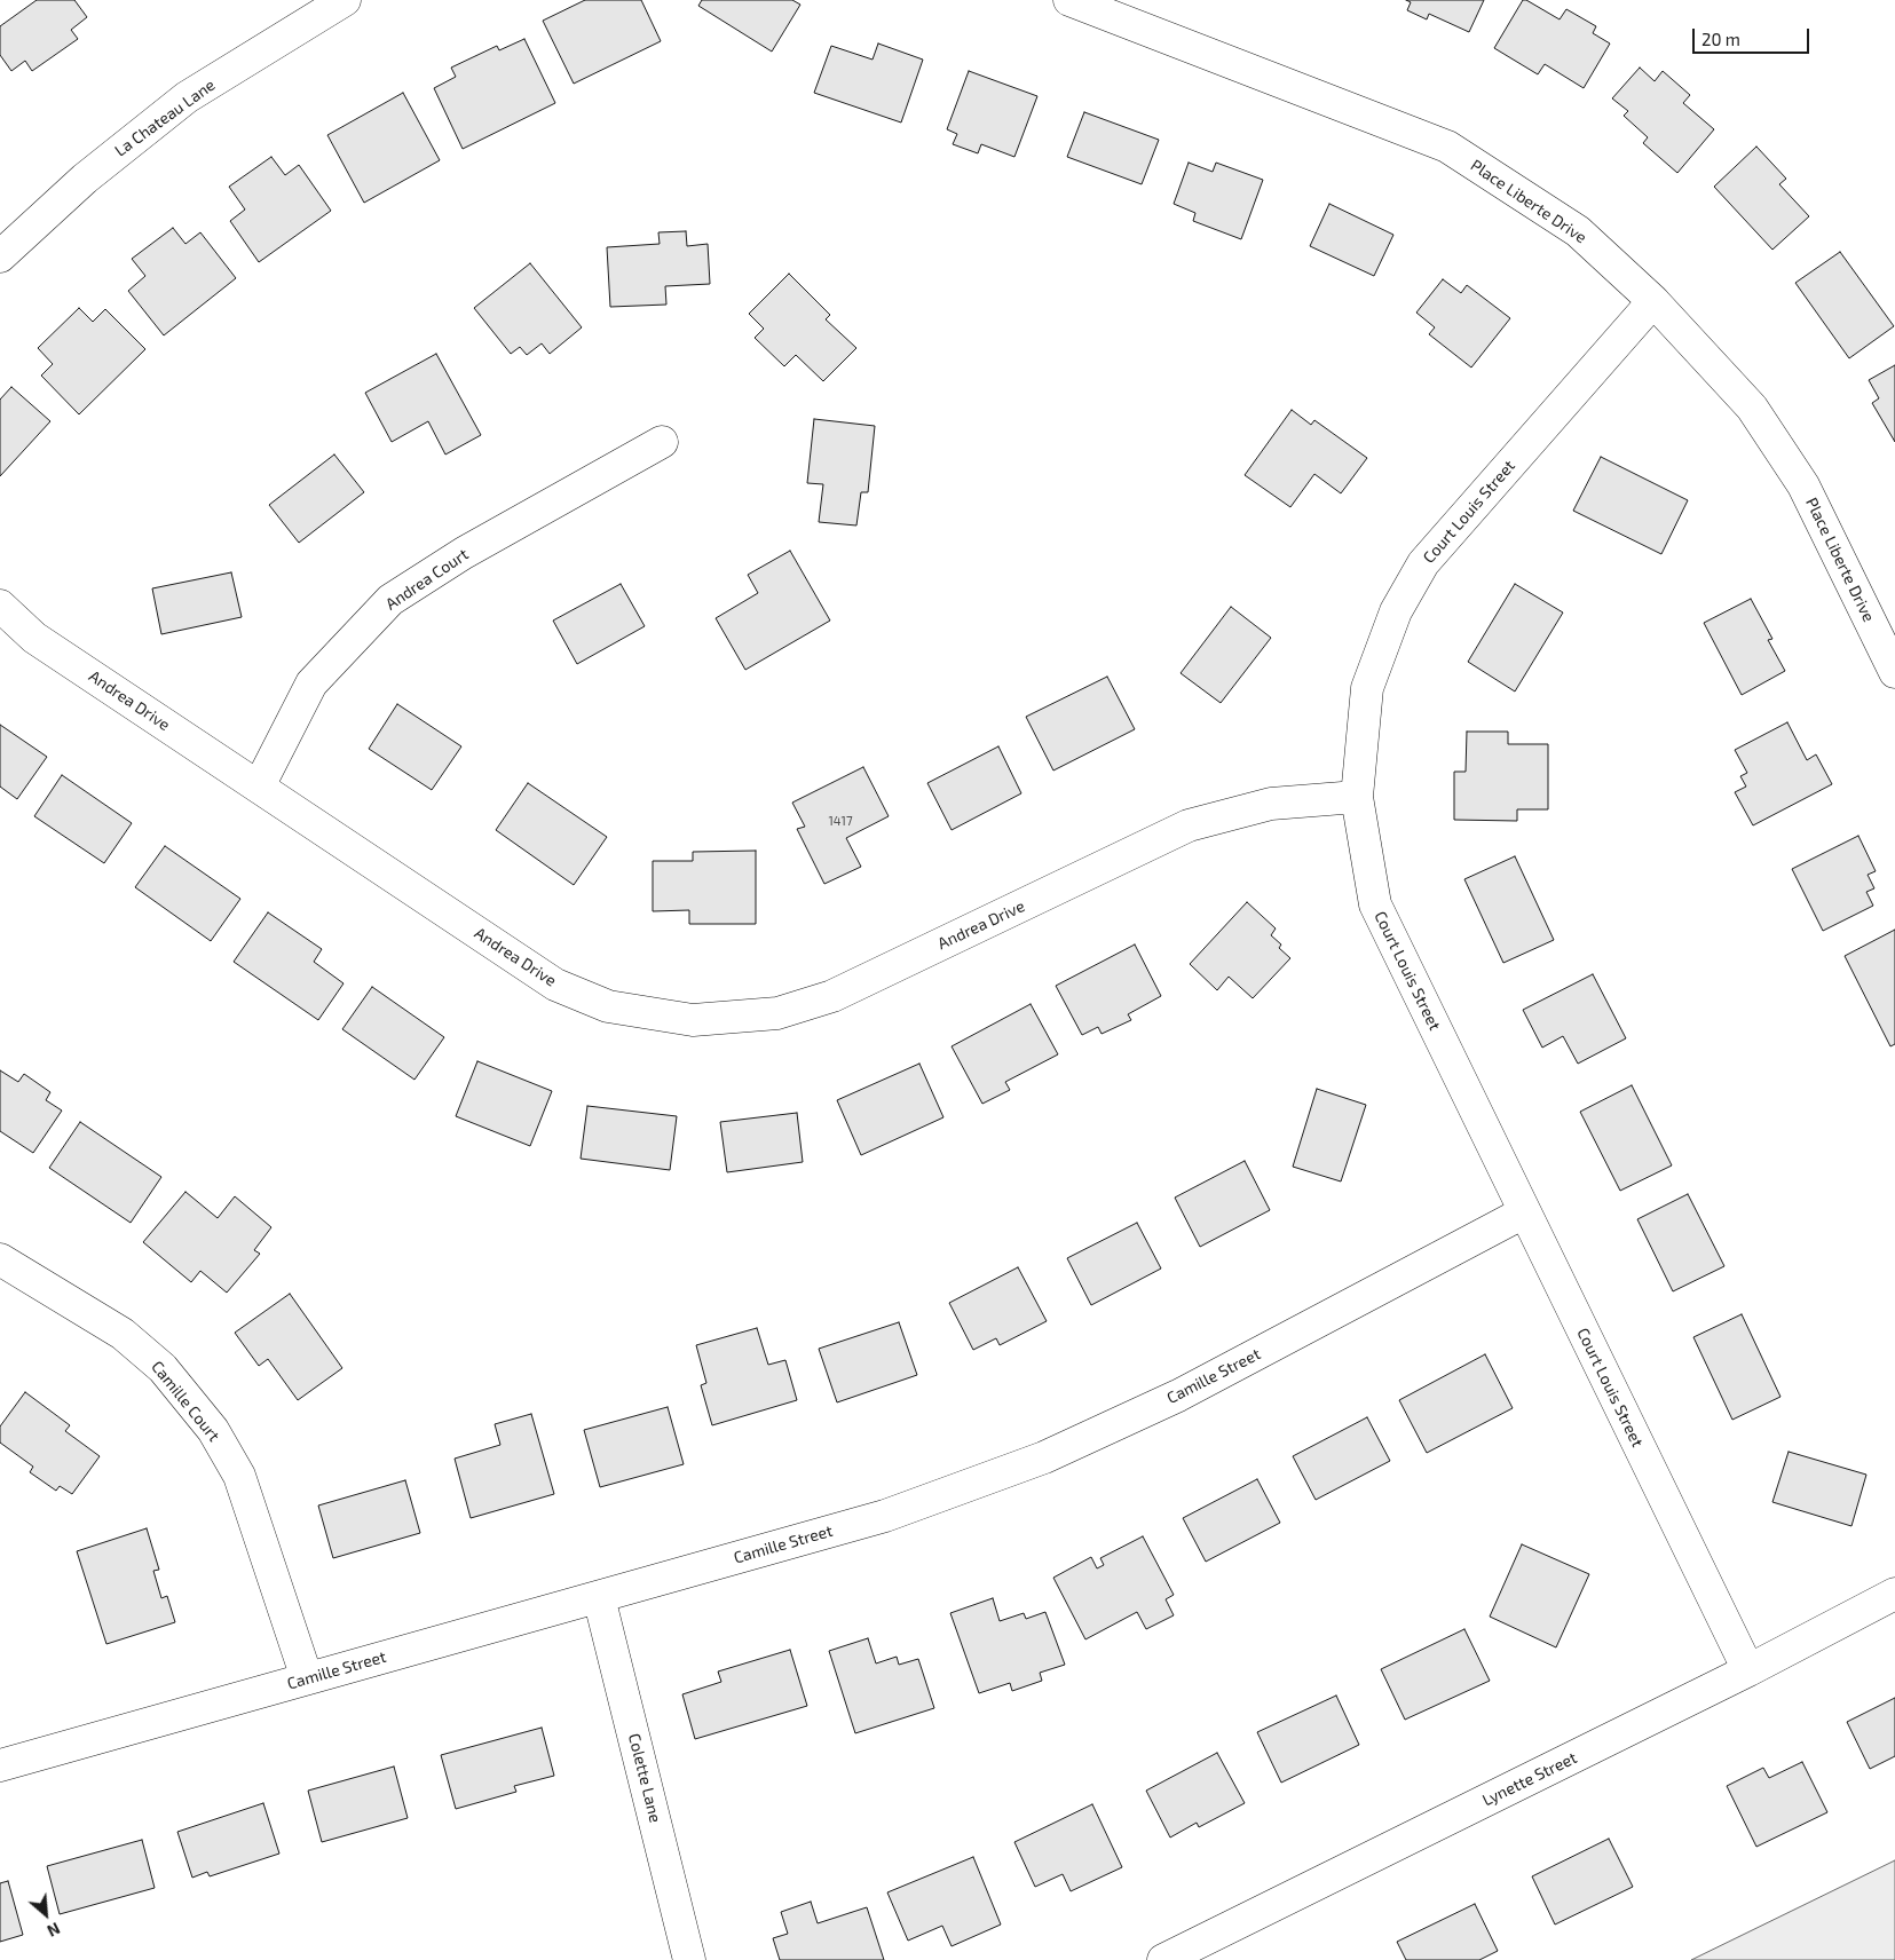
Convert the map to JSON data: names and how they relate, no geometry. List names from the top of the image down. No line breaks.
{"streets":{"street":["La Chateau Lane","Place Liberte Drive","Court Louis Street","Andrea Court","Andrea Drive","Camille Street","Camille Court","Colette Lane","Lynette Street"]},"crossings":[["Place Liberte Drive","Court Louis Street"],["Court Louis Street","Andrea Drive"],["Court Louis Street","Camille Street"],["Court Louis Street","Lynette Street"],["Andrea Court","Andrea Drive"],["Camille Street","Camille Court"],["Camille Street","Colette Lane"]],"house_numbers":["1417"],"scale_bar":"20 m","north":"bottom right"}
